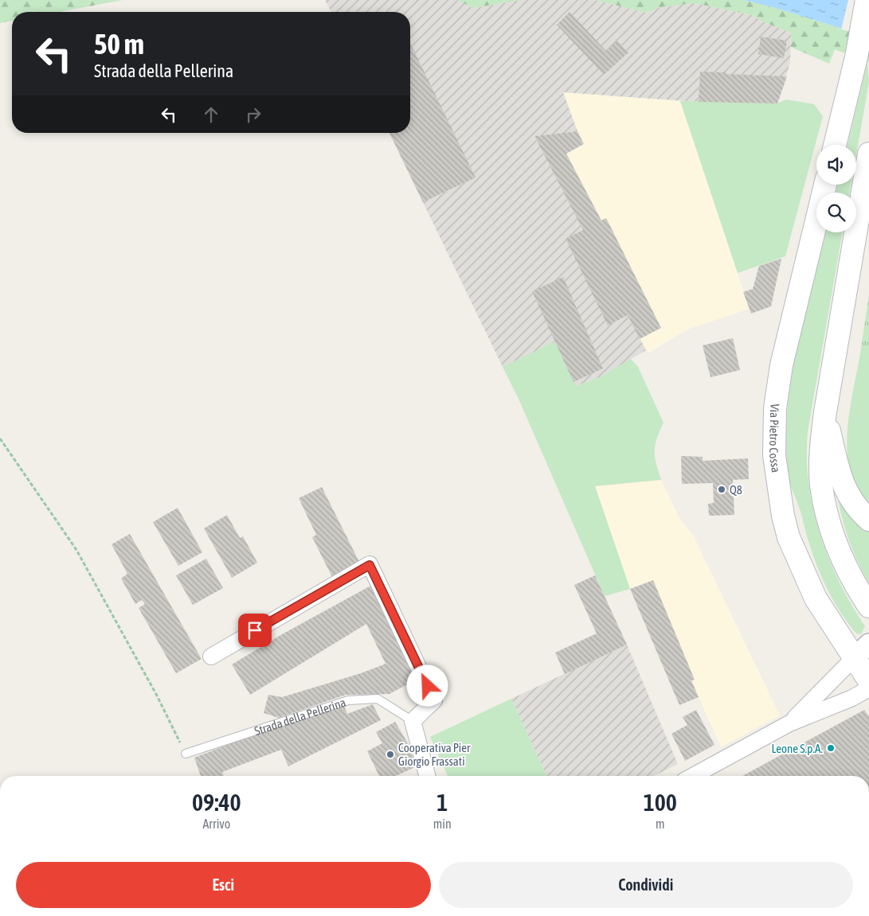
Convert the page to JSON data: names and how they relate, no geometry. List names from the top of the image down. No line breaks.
{"streets":{"main road":["Via Pietro Cossa"],"lane":["Strada della Pellerina"]},"places":["Q8","Leone S.p.A.","Cooperativa Pier Giorgio Frassati"],"page":{"turn":["50 m","Strada della Pellerina"],"eta":["09:40","Arrivo","1","min","100","m"],"buttons":["Esci","Condividi"]}}
